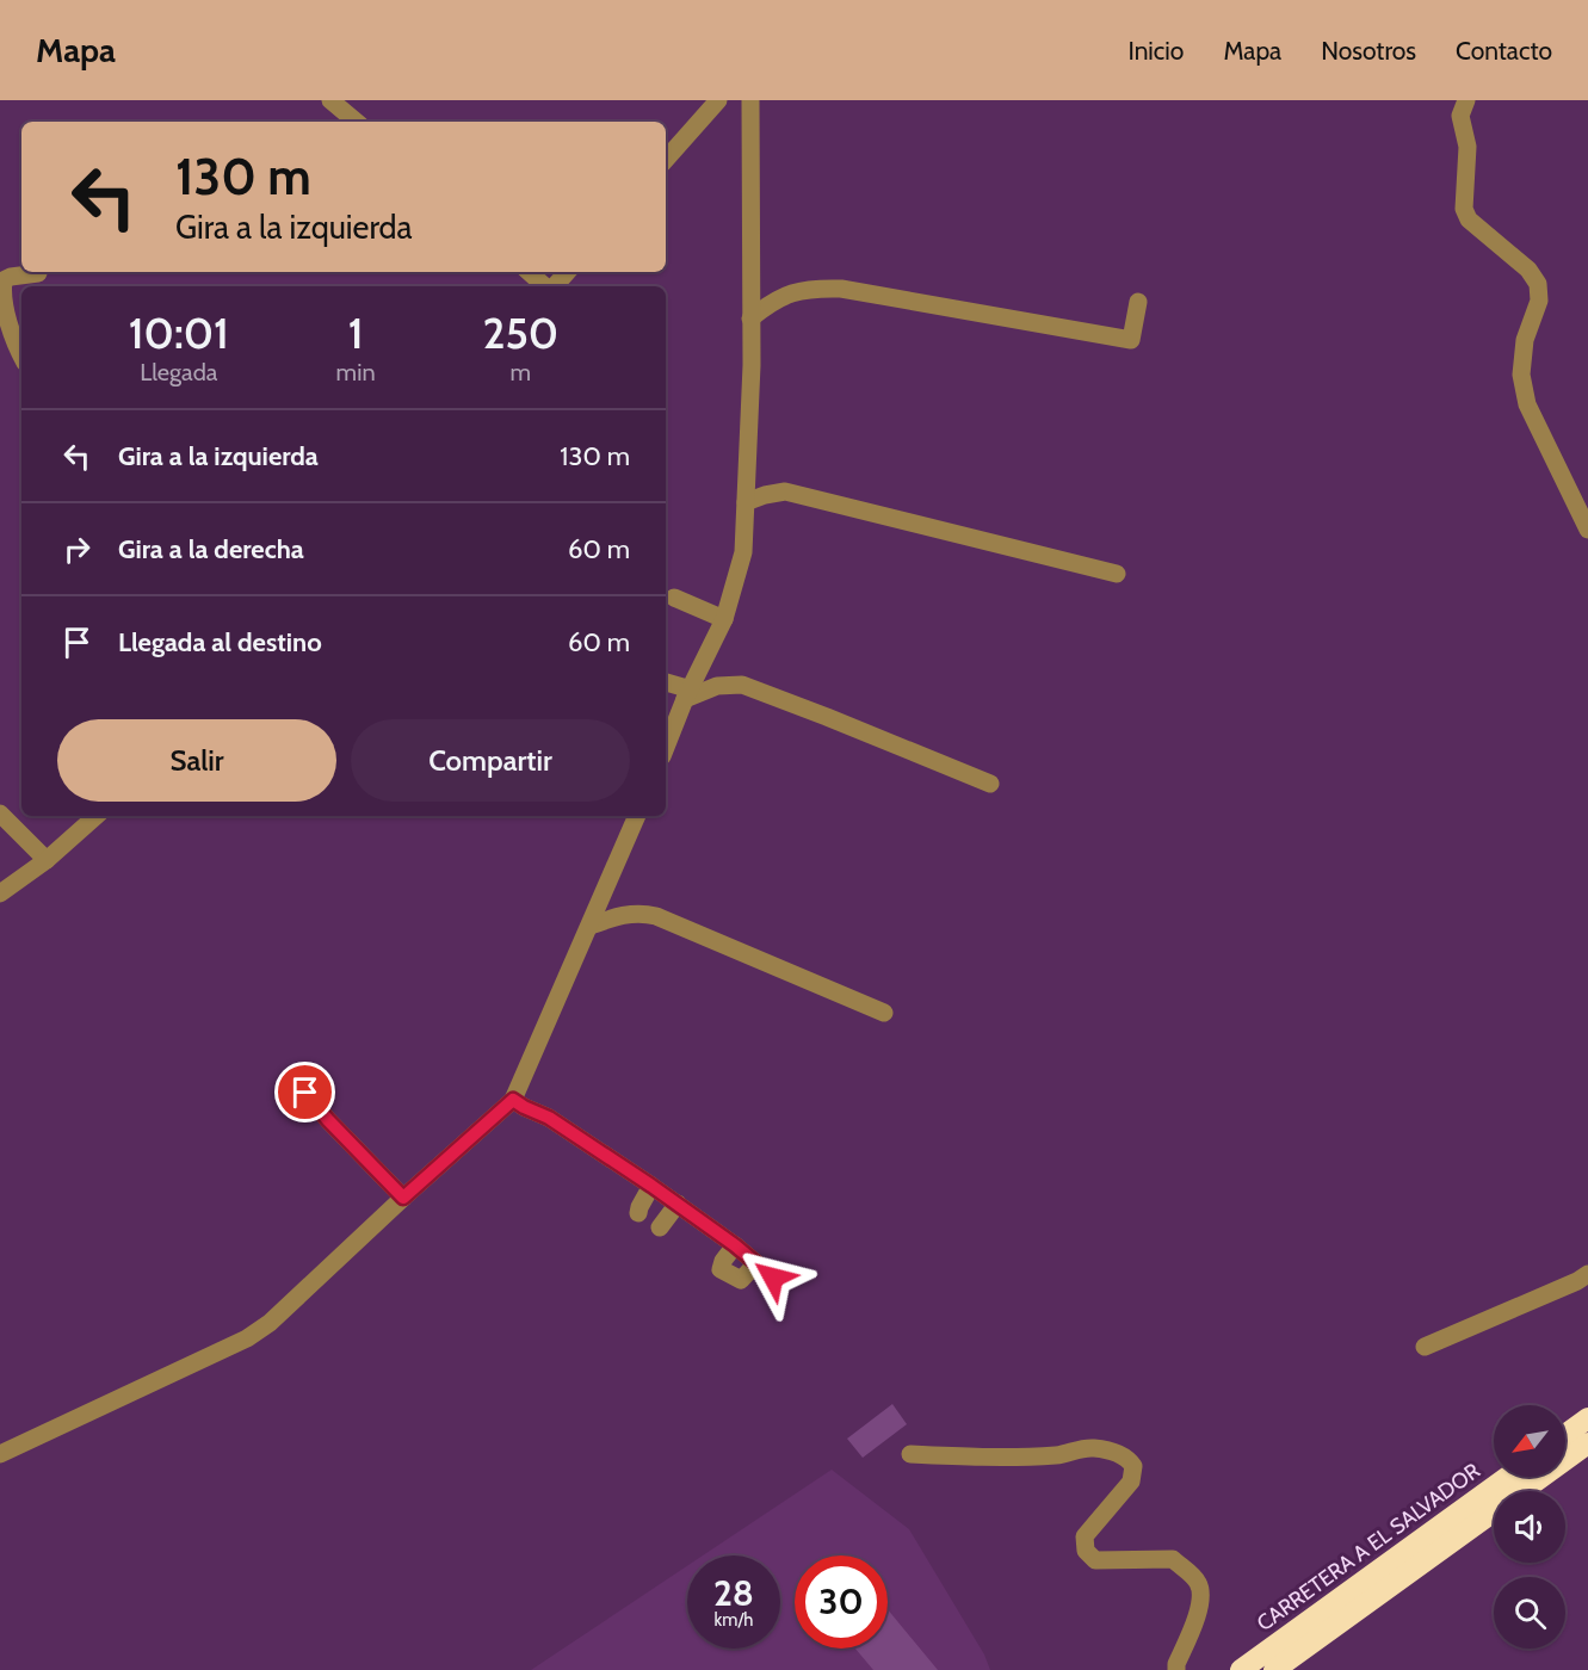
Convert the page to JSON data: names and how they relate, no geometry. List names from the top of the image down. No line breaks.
{"streets":{"highway":["CARRETERA A EL SALVADOR"]},"north":"bottom left","page":{"header":"Mapa","nav":["Inicio","Mapa","Nosotros","Contacto"],"turn":["130 m","Gira a la izquierda"],"eta":["10:01","Llegada","1","min","250","m"],"list":[{"name":"Gira a la izquierda","value":"130 m"},{"name":"Gira a la derecha","value":"60 m"},{"name":"Llegada al destino","value":"60 m"}],"buttons":["Salir","Compartir"],"speed":"28 km/h","limit":"30"}}
